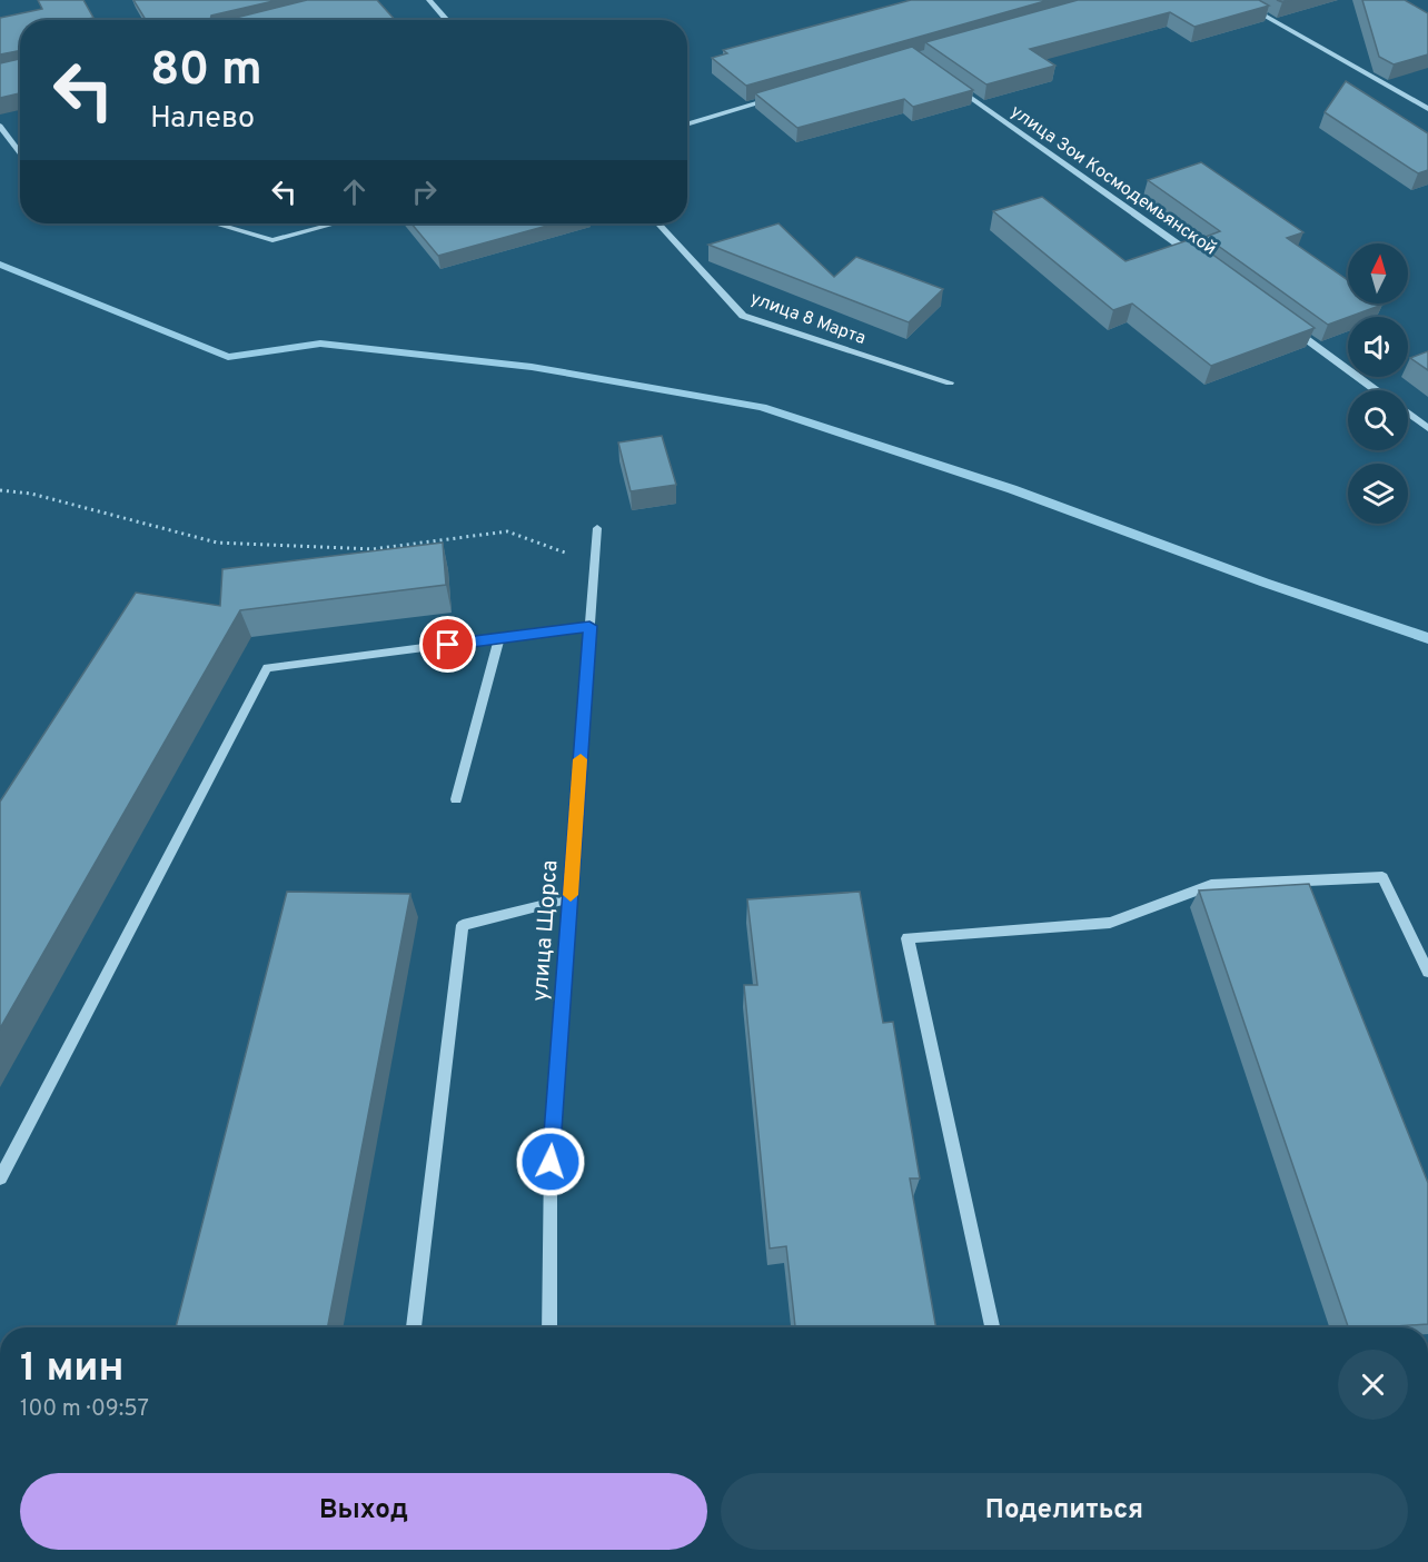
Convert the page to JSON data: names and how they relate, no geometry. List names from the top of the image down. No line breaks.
{"streets":{"street":["улица Зои Космодемьянской","улица 8 Марта","улица Щорса"]},"north":"top","page":{"turn":["80 m","Налево"],"heading":["1 мин","100 m · 09:57"],"buttons":["Выход","Поделиться"]}}
